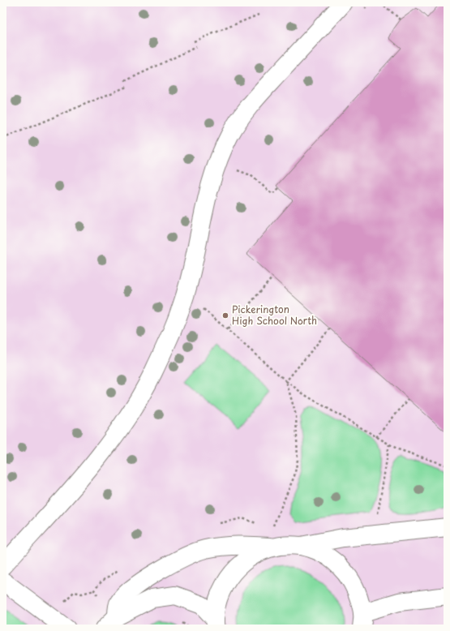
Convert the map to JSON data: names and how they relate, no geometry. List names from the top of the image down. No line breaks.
{"places":["Pickerington High School North"]}
